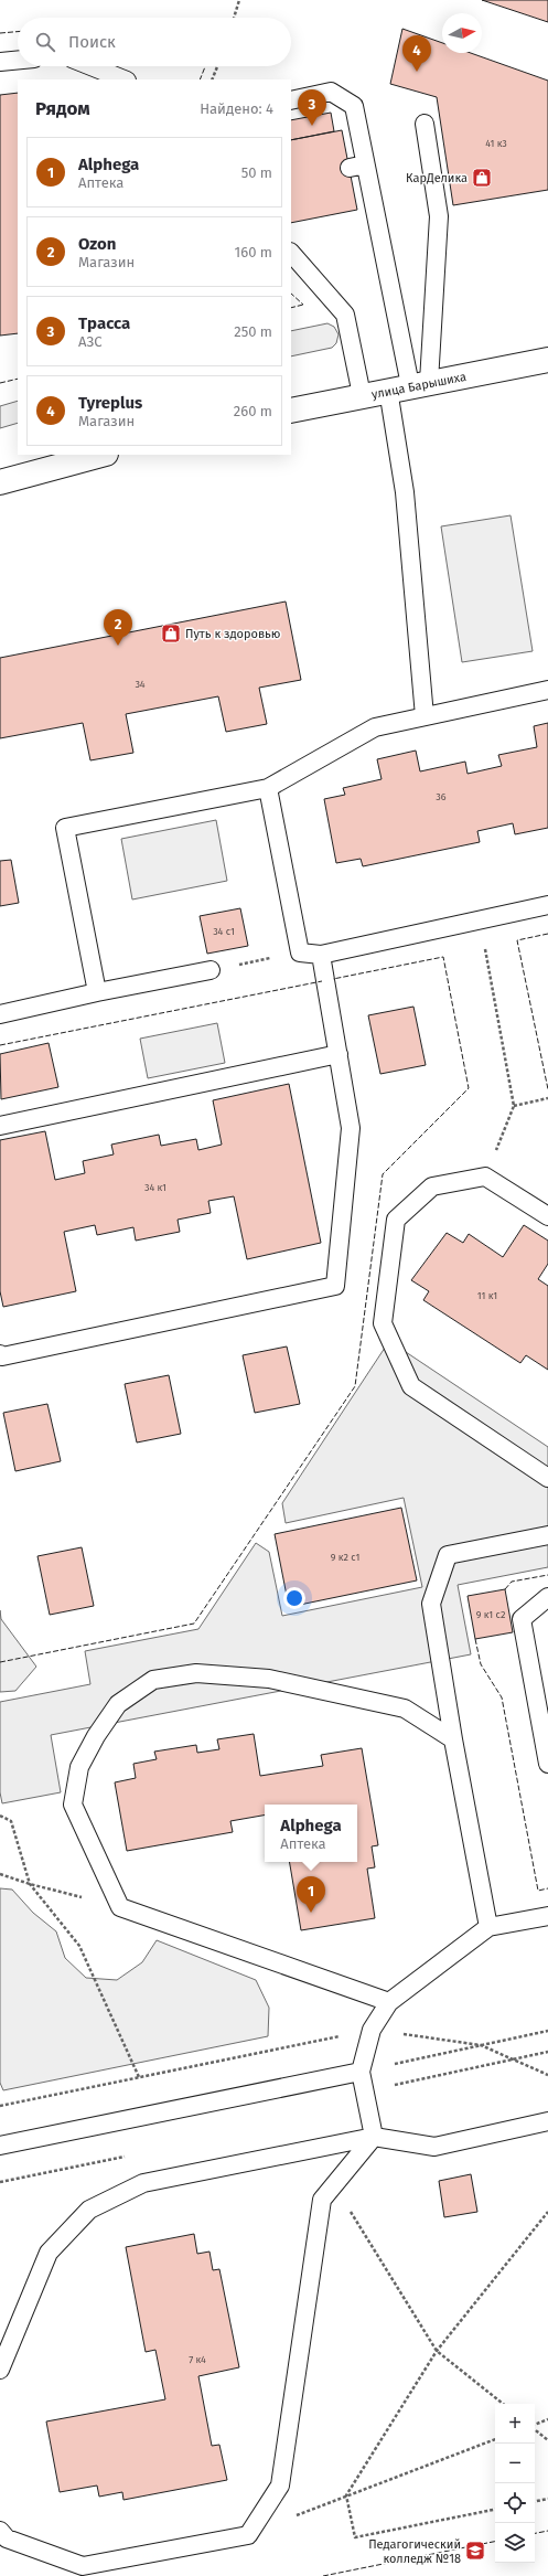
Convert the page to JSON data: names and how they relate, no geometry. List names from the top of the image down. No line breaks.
{"streets":{"main road":["улица Барышиха"]},"places":{"shop":["КарДелика","Путь к здоровью"],"school or university":["Педагогический колледж №18"]},"house_numbers":["41 к3","34","36","34 с1","34 к1","11 к1","9 к2 с1","9 к1 с2","7 к4"],"north":"right","page":{"search":"Поиск","pins":["4","3","2","1"],"heading":["Рядом","Найдено: 4"],"list":[{"mark":"1","name":"Alphega","note":"Аптека","value":"50 m"},{"mark":"2","name":"Ozon","note":"Магазин","value":"160 m"},{"mark":"3","name":"Трасса","note":"АЗС","value":"250 m"},{"mark":"4","name":"Tyreplus","note":"Магазин","value":"260 m"}],"popup":["Alphega","Аптека"],"map_buttons":["+","−"]}}
